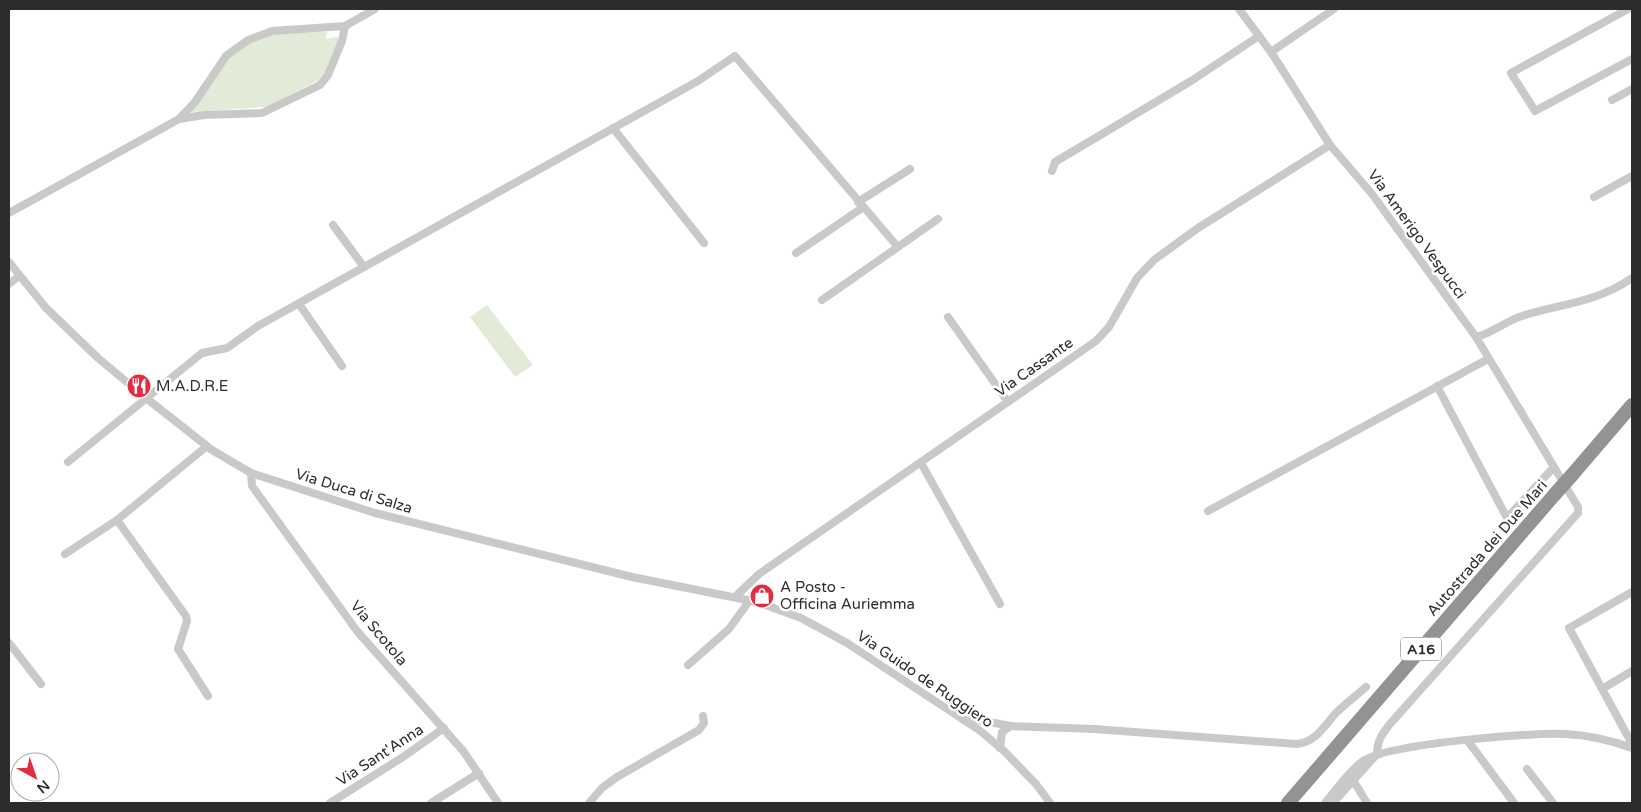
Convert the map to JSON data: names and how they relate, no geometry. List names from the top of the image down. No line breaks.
{"streets":{"highway":["Autostrada dei Due Mari","A16"],"street":["Via Amerigo Vespucci","Via Cassante","Via Duca di Salza","Via Scotola","Via Guido de Ruggiero","Via Sant'Anna"]},"crossings":[["Via Amerigo Vespucci","Via Cassante"],["Via Cassante","Via Duca di Salza"],["Via Duca di Salza","Via Scotola"],["Via Duca di Salza","Via Guido de Ruggiero"],["Via Scotola","Via Sant'Anna"]],"places":{"restaurant":["M.A.D.R.E"],"shop":["A Posto - Officina Auriemma"]},"north":"bottom right"}
